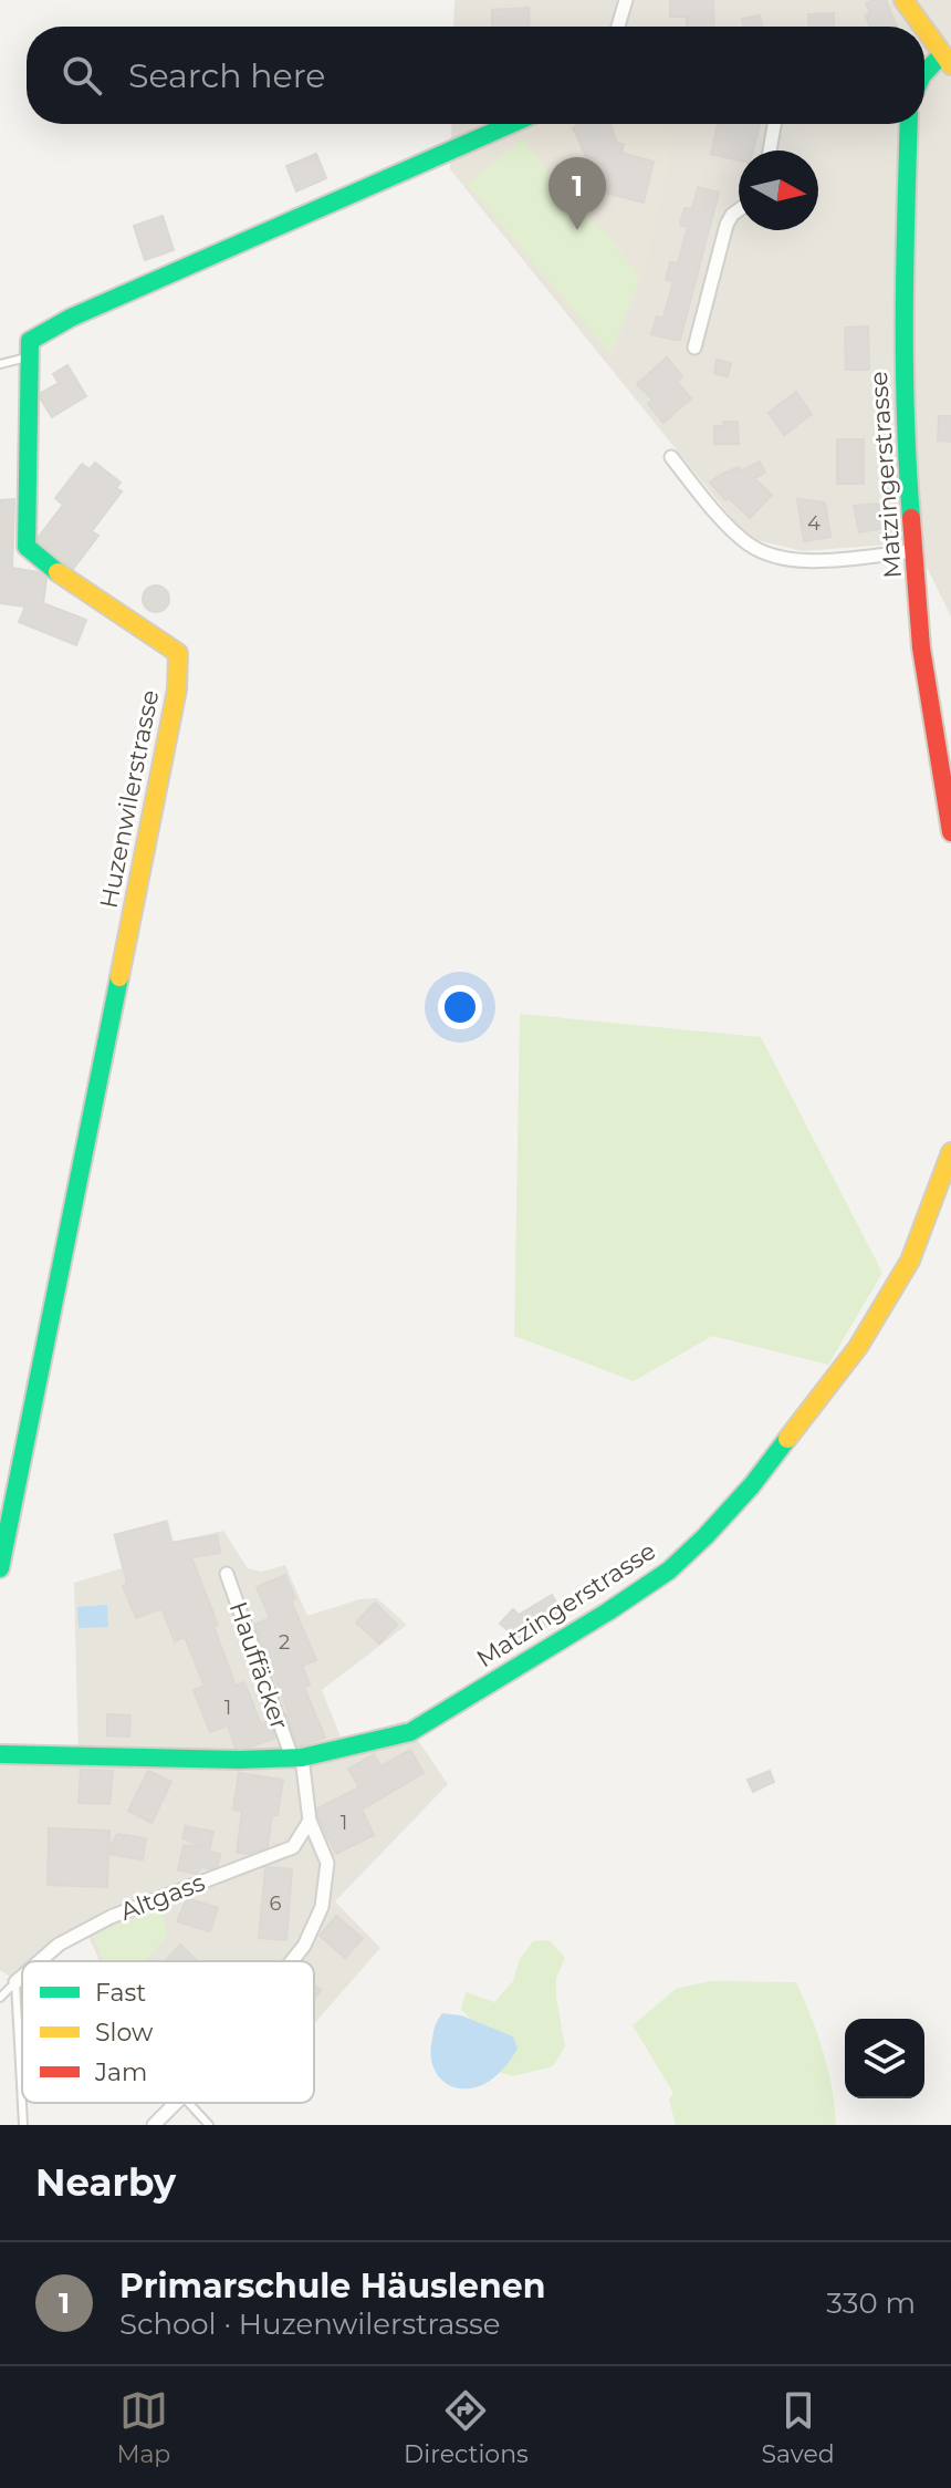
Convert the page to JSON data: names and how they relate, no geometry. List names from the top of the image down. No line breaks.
{"streets":{"street":["Matzingerstrasse","Huzenwilerstrasse","Hauffäcker","Altgass"]},"crossings":[["Matzingerstrasse","Hauffäcker"],["Hauffäcker","Altgass"]],"house_numbers":["4","2","1","1","6"],"legend":["Fast","Slow","Jam"],"north":"right","page":{"search":"Search here","pins":"1","heading":"Nearby","list":[{"mark":"1","name":"Primarschule Häuslenen","note":"School · Huzenwilerstrasse","value":"330 m"}],"nav":["Map","Directions","Saved"]}}
